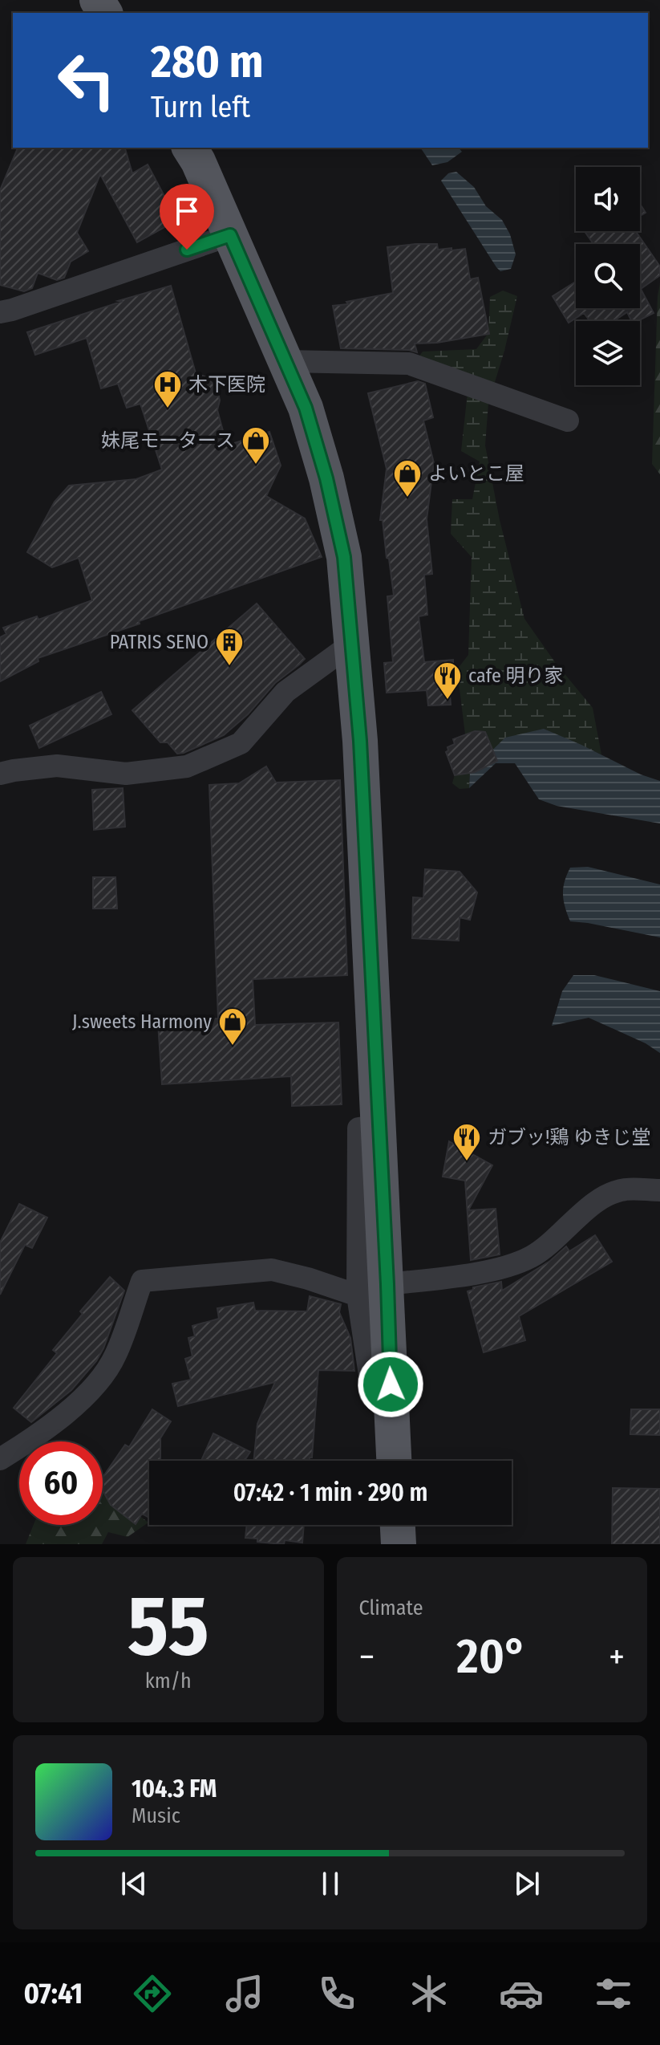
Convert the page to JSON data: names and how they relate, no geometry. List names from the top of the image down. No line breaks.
{"places":{"hospital":["木下医院"],"shop":["妹尾モータース","よいとこ屋","J.sweets Harmony"],"building":["PATRIS SENO"],"restaurant":["cafe 明り家","ガブッ!鶏 ゆきじ堂"]},"page":{"turn":["280 m","Turn left"],"limit":"60","trip":"07:42 · 1 min · 290 m","tile":[["55","km/h"],"Climate"],"heat":["−","20°","+"],"song":["104.3 FM","Music"],"tabs":"07:41"}}
